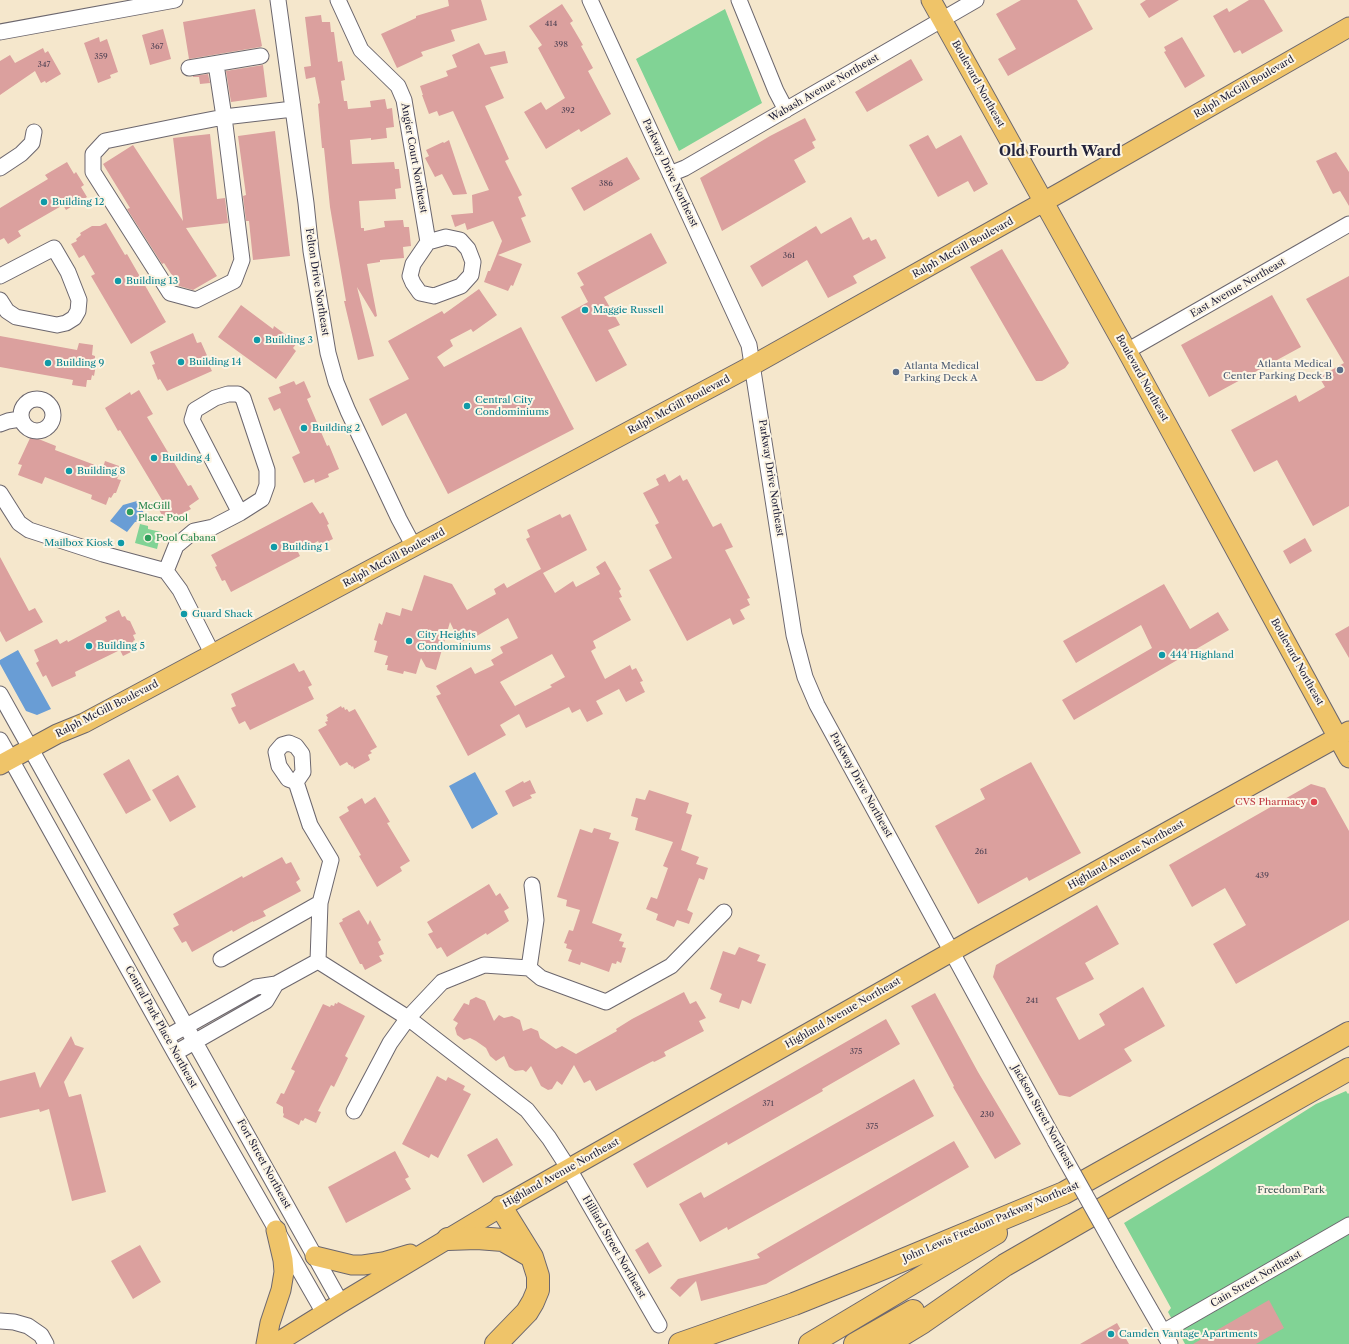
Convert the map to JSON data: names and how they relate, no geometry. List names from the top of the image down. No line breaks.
{"streets":{"highway":["John Lewis Freedom Parkway Northeast"],"main road":["Boulevard Northeast","Ralph McGill Boulevard","Highland Avenue Northeast"],"street":["Wabash Avenue Northeast","Angier Court Northeast","Parkway Drive Northeast","Felton Drive Northeast","East Avenue Northeast","Central Park Place Northeast","Jackson Street Northeast","Fort Street Northeast","Hilliard Street Northeast","Cain Street Northeast"]},"crossings":[["Boulevard Northeast","Ralph McGill Boulevard"],["Boulevard Northeast","Wabash Avenue Northeast"],["Boulevard Northeast","East Avenue Northeast"],["Boulevard Northeast","Highland Avenue Northeast"],["Ralph McGill Boulevard","Parkway Drive Northeast"],["Ralph McGill Boulevard","Felton Drive Northeast"],["Ralph McGill Boulevard","Central Park Place Northeast"],["Wabash Avenue Northeast","Parkway Drive Northeast"],["Parkway Drive Northeast","Highland Avenue Northeast"],["Parkway Drive Northeast","Jackson Street Northeast"],["Highland Avenue Northeast","Central Park Place Northeast"],["Highland Avenue Northeast","Jackson Street Northeast"],["Highland Avenue Northeast","Fort Street Northeast"],["Highland Avenue Northeast","Hilliard Street Northeast"],["Jackson Street Northeast","Cain Street Northeast"]],"districts":["Old Fourth Ward"],"parks":["Freedom Park"],"places":["Building 12","Building 13","Maggie Russell","Building 3","Building 14","Building 9","Atlanta Medical Center Parking Deck B","Atlanta Medical Parking Deck A","Central City Condominiums","Building 2","Building 4","Building 8","McGill Place Pool","Pool Cabana","Mailbox Kiosk","Building 1","Guard Shack","City Heights Condominiums","Building 5","444 Highland","CVS Pharmacy","Camden Vantage Apartments"],"house_numbers":["414","398","367","359","347","392","386","361","261","439","241","375","371","230","375"]}
